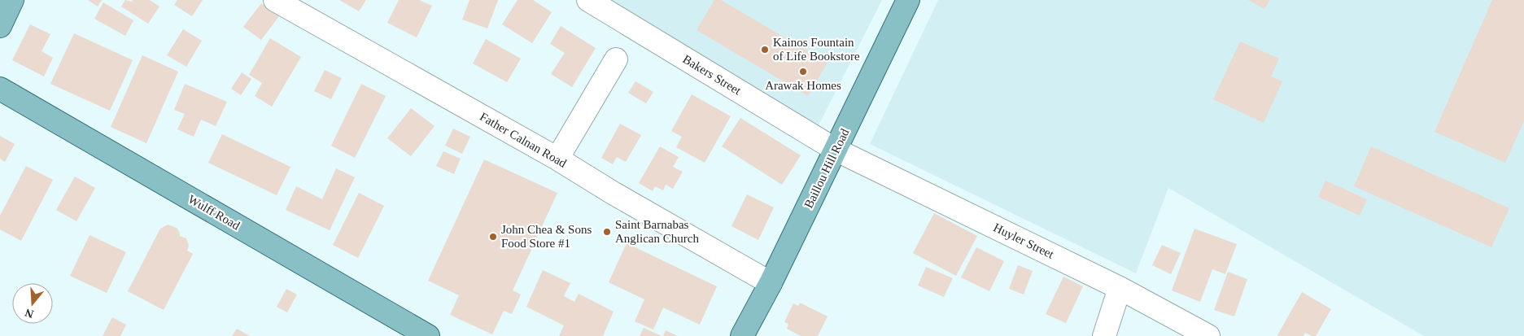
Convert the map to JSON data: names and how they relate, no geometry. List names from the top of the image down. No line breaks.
{"streets":{"main road":["Baillou Hill Road","Wulff Road"],"street":["Bakers Street","Father Calnan Road","Huyler Street"]},"crossings":[["Bakers Street","Baillou Hill Road"],["Bakers Street","Huyler Street"],["Father Calnan Road","Baillou Hill Road"],["Baillou Hill Road","Huyler Street"]],"places":["Kainos Fountain of Life Bookstore","Arawak Homes","Saint Barnabas Anglican Church","John Chea & Sons Food Store #1"],"north":"bottom"}
